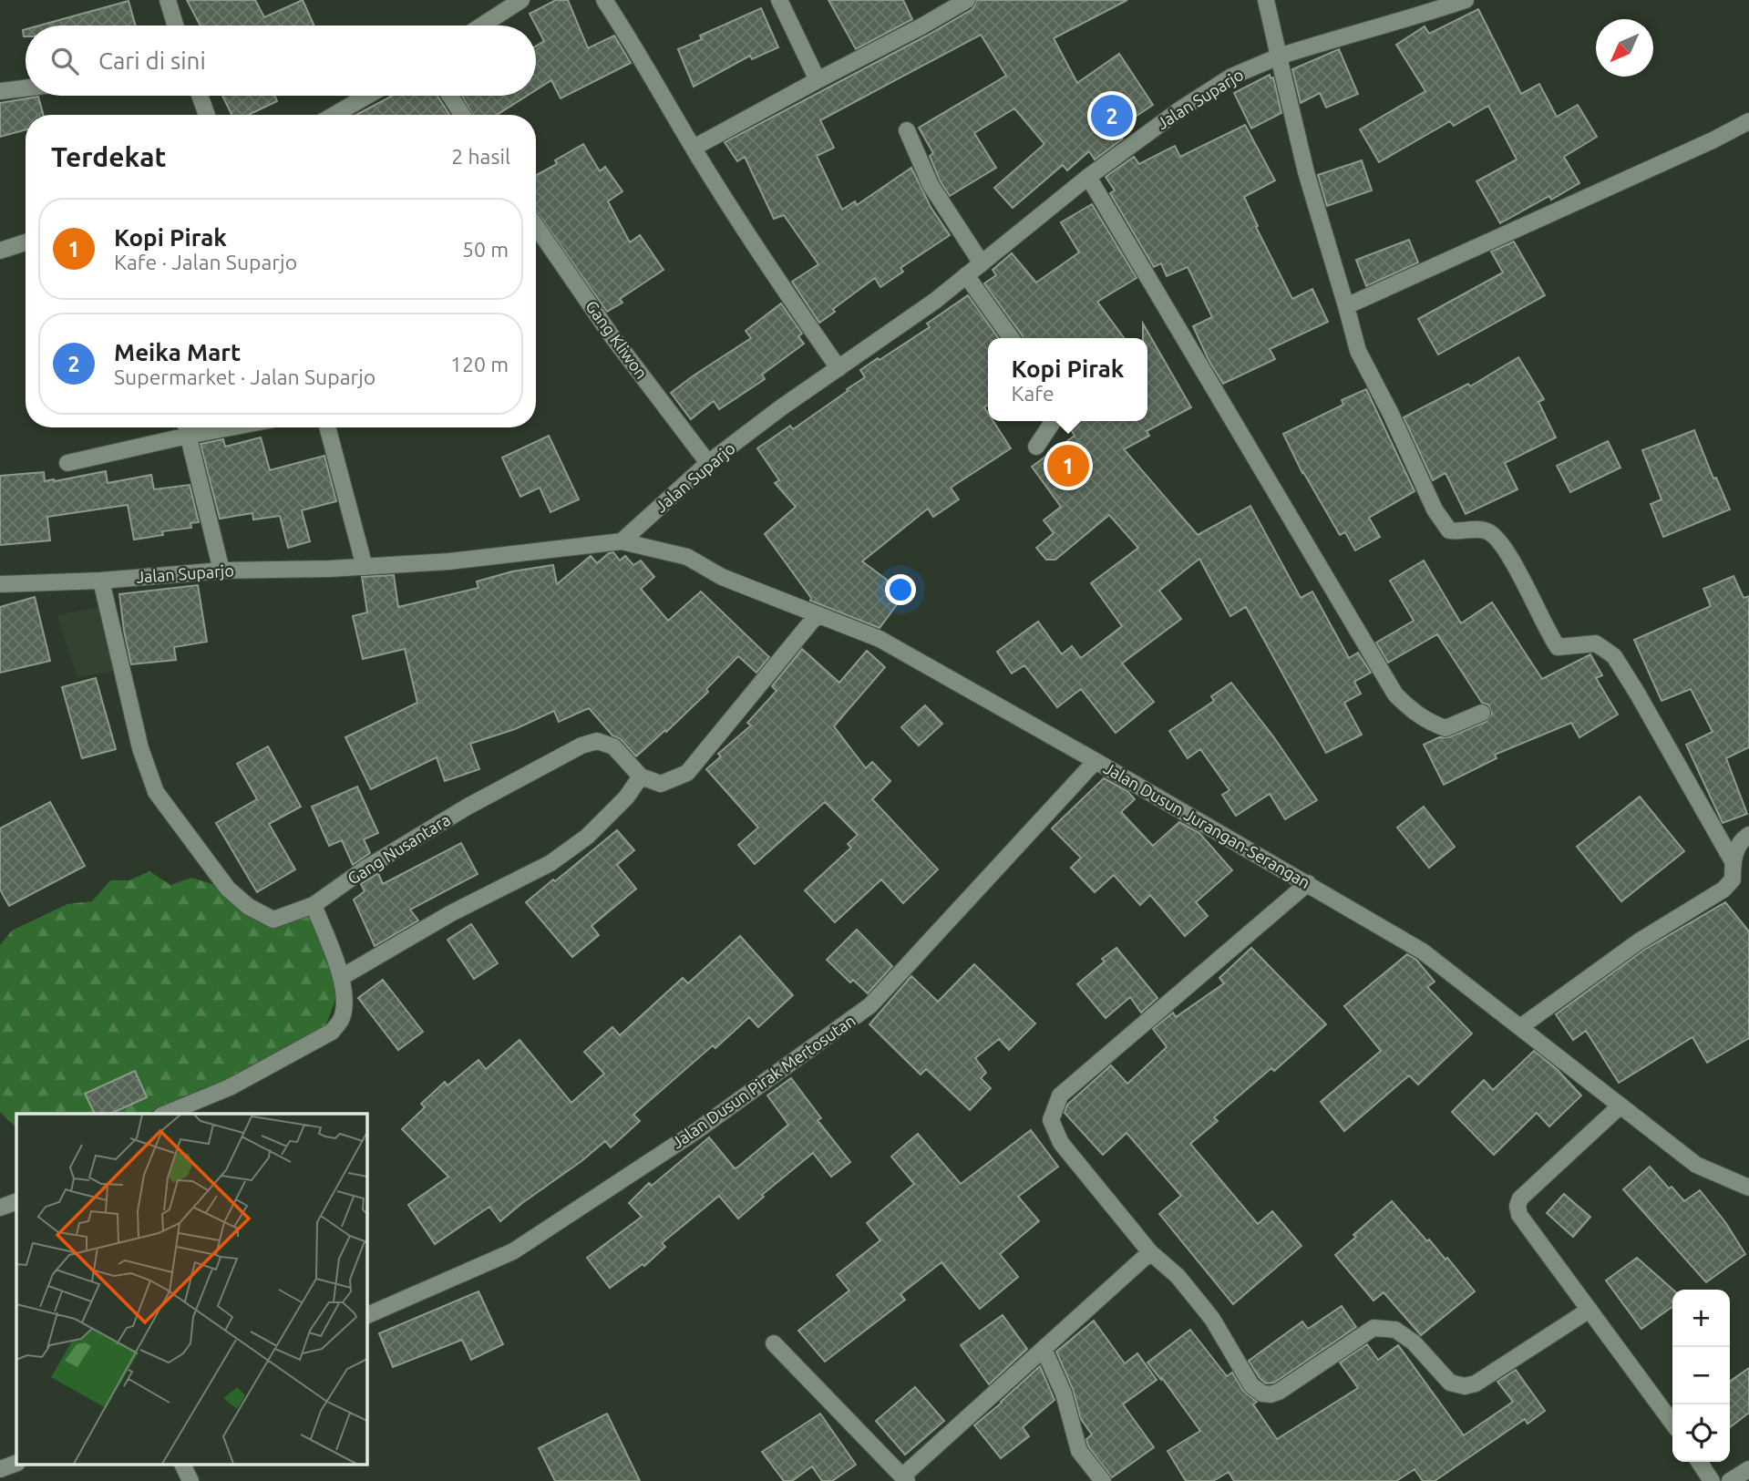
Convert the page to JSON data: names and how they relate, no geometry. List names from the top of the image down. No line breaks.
{"streets":{"street":["Jalan Suparjo","Gang Kliwon","Jalan Dusun Jurangan-Serangan","Gang Nusantara","Jalan Dusun Pirak Mertosutan"]},"crossings":[["Jalan Suparjo","Gang Kliwon"],["Jalan Suparjo","Jalan Dusun Jurangan-Serangan"],["Jalan Suparjo","Gang Nusantara"],["Jalan Dusun Jurangan-Serangan","Jalan Dusun Pirak Mertosutan"]],"north":"bottom left","page":{"search":"Cari di sini","pins":["2","1"],"heading":["Terdekat","2 hasil"],"list":[{"mark":"1","name":"Kopi Pirak","note":"Kafe · Jalan Suparjo","value":"50 m"},{"mark":"2","name":"Meika Mart","note":"Supermarket · Jalan Suparjo","value":"120 m"}],"popup":["Kopi Pirak","Kafe"],"map_buttons":["+","−"]}}
